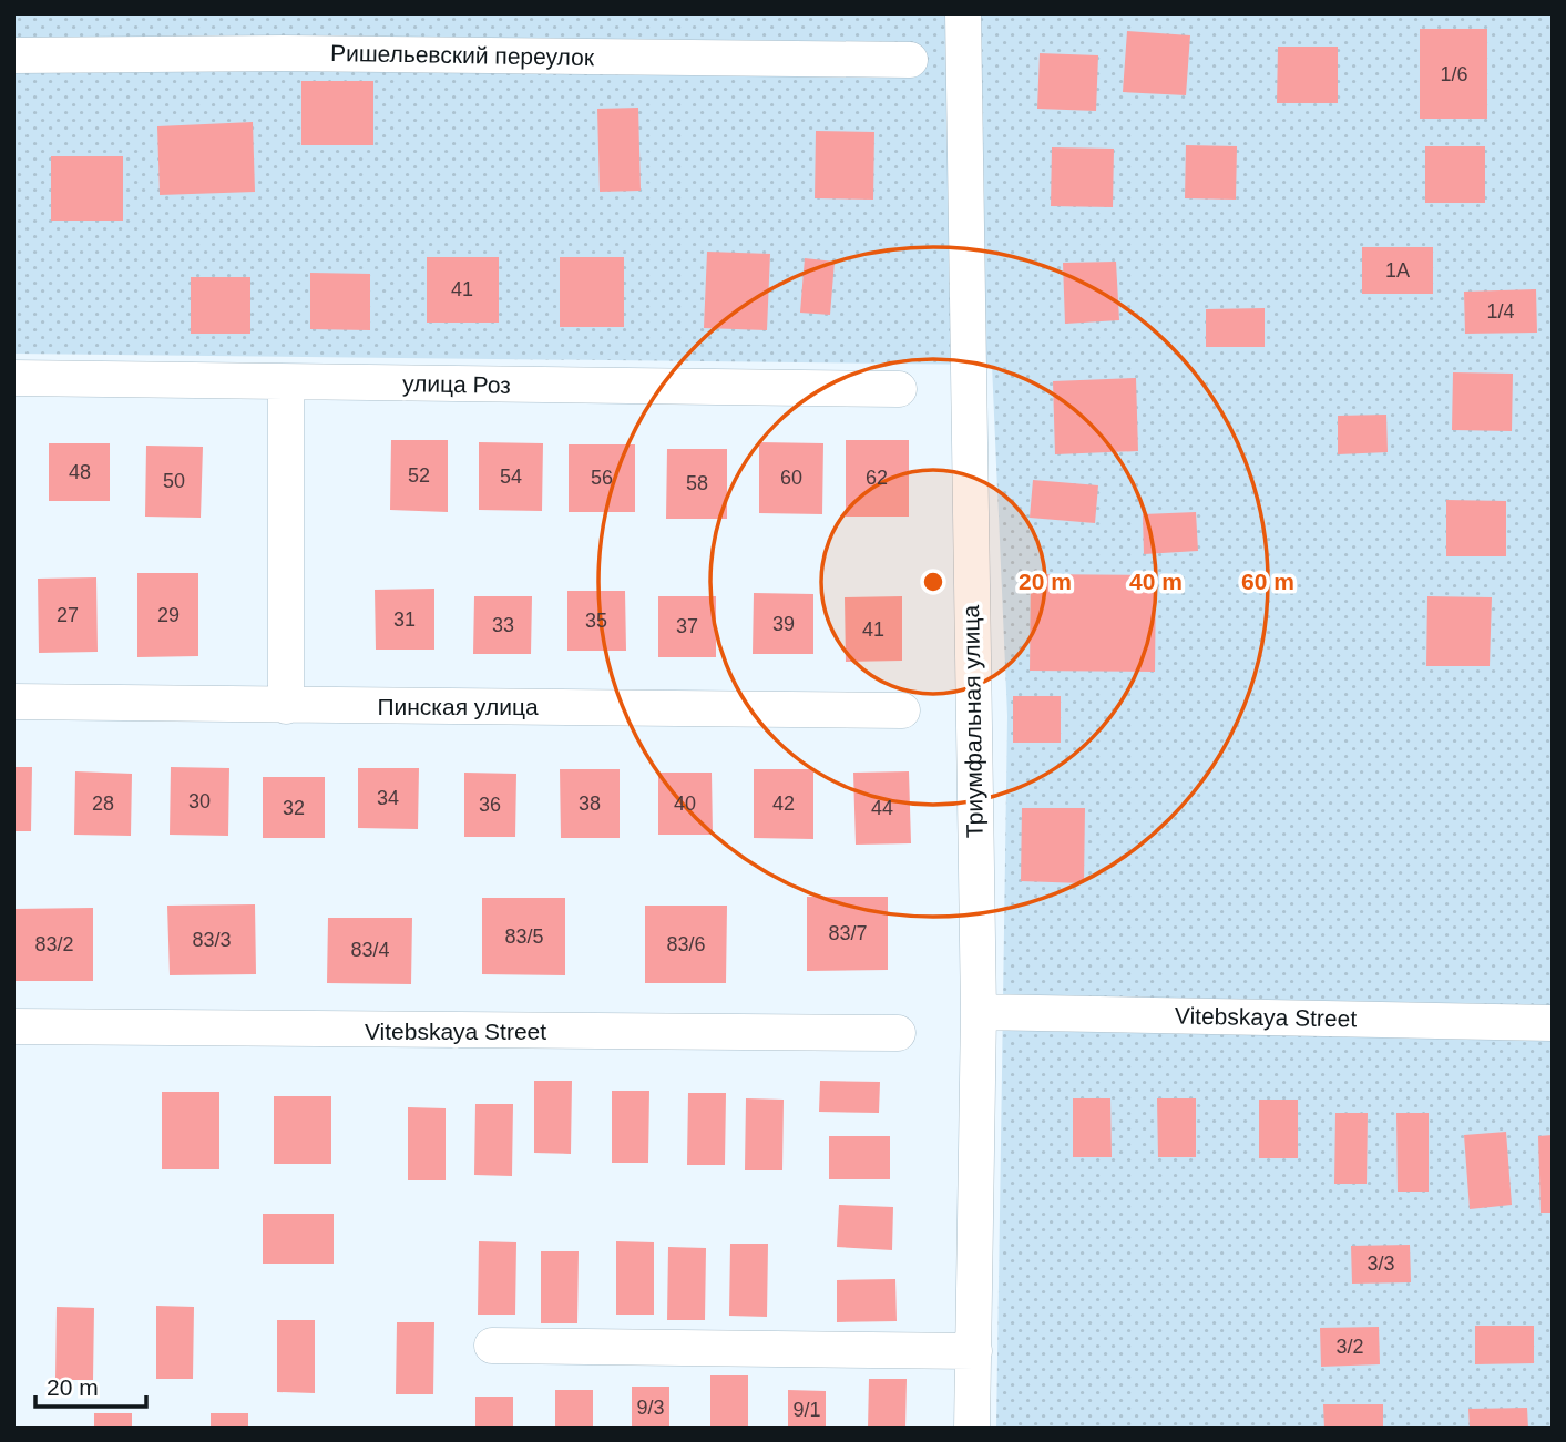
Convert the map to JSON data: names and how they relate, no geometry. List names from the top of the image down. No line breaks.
{"streets":{"street":["Ришельевский переулок","улица Роз","Пинская улица","Триумфальная улица","Vitebskaya Street"]},"crossings":[["Триумфальная улица","Vitebskaya Street"]],"house_numbers":["1/6","1А","41","1/4","48","52","54","56","60","62","50","58","27","29","31","35","39","33","37","41","34","30","28","38","40","42","36","32","44","83/7","83/5","83/3","83/2","83/6","83/4","3/3","3/2","9/3","9/1"],"scale_bar":"20 m","rings":["20 m","40 m","60 m"]}
